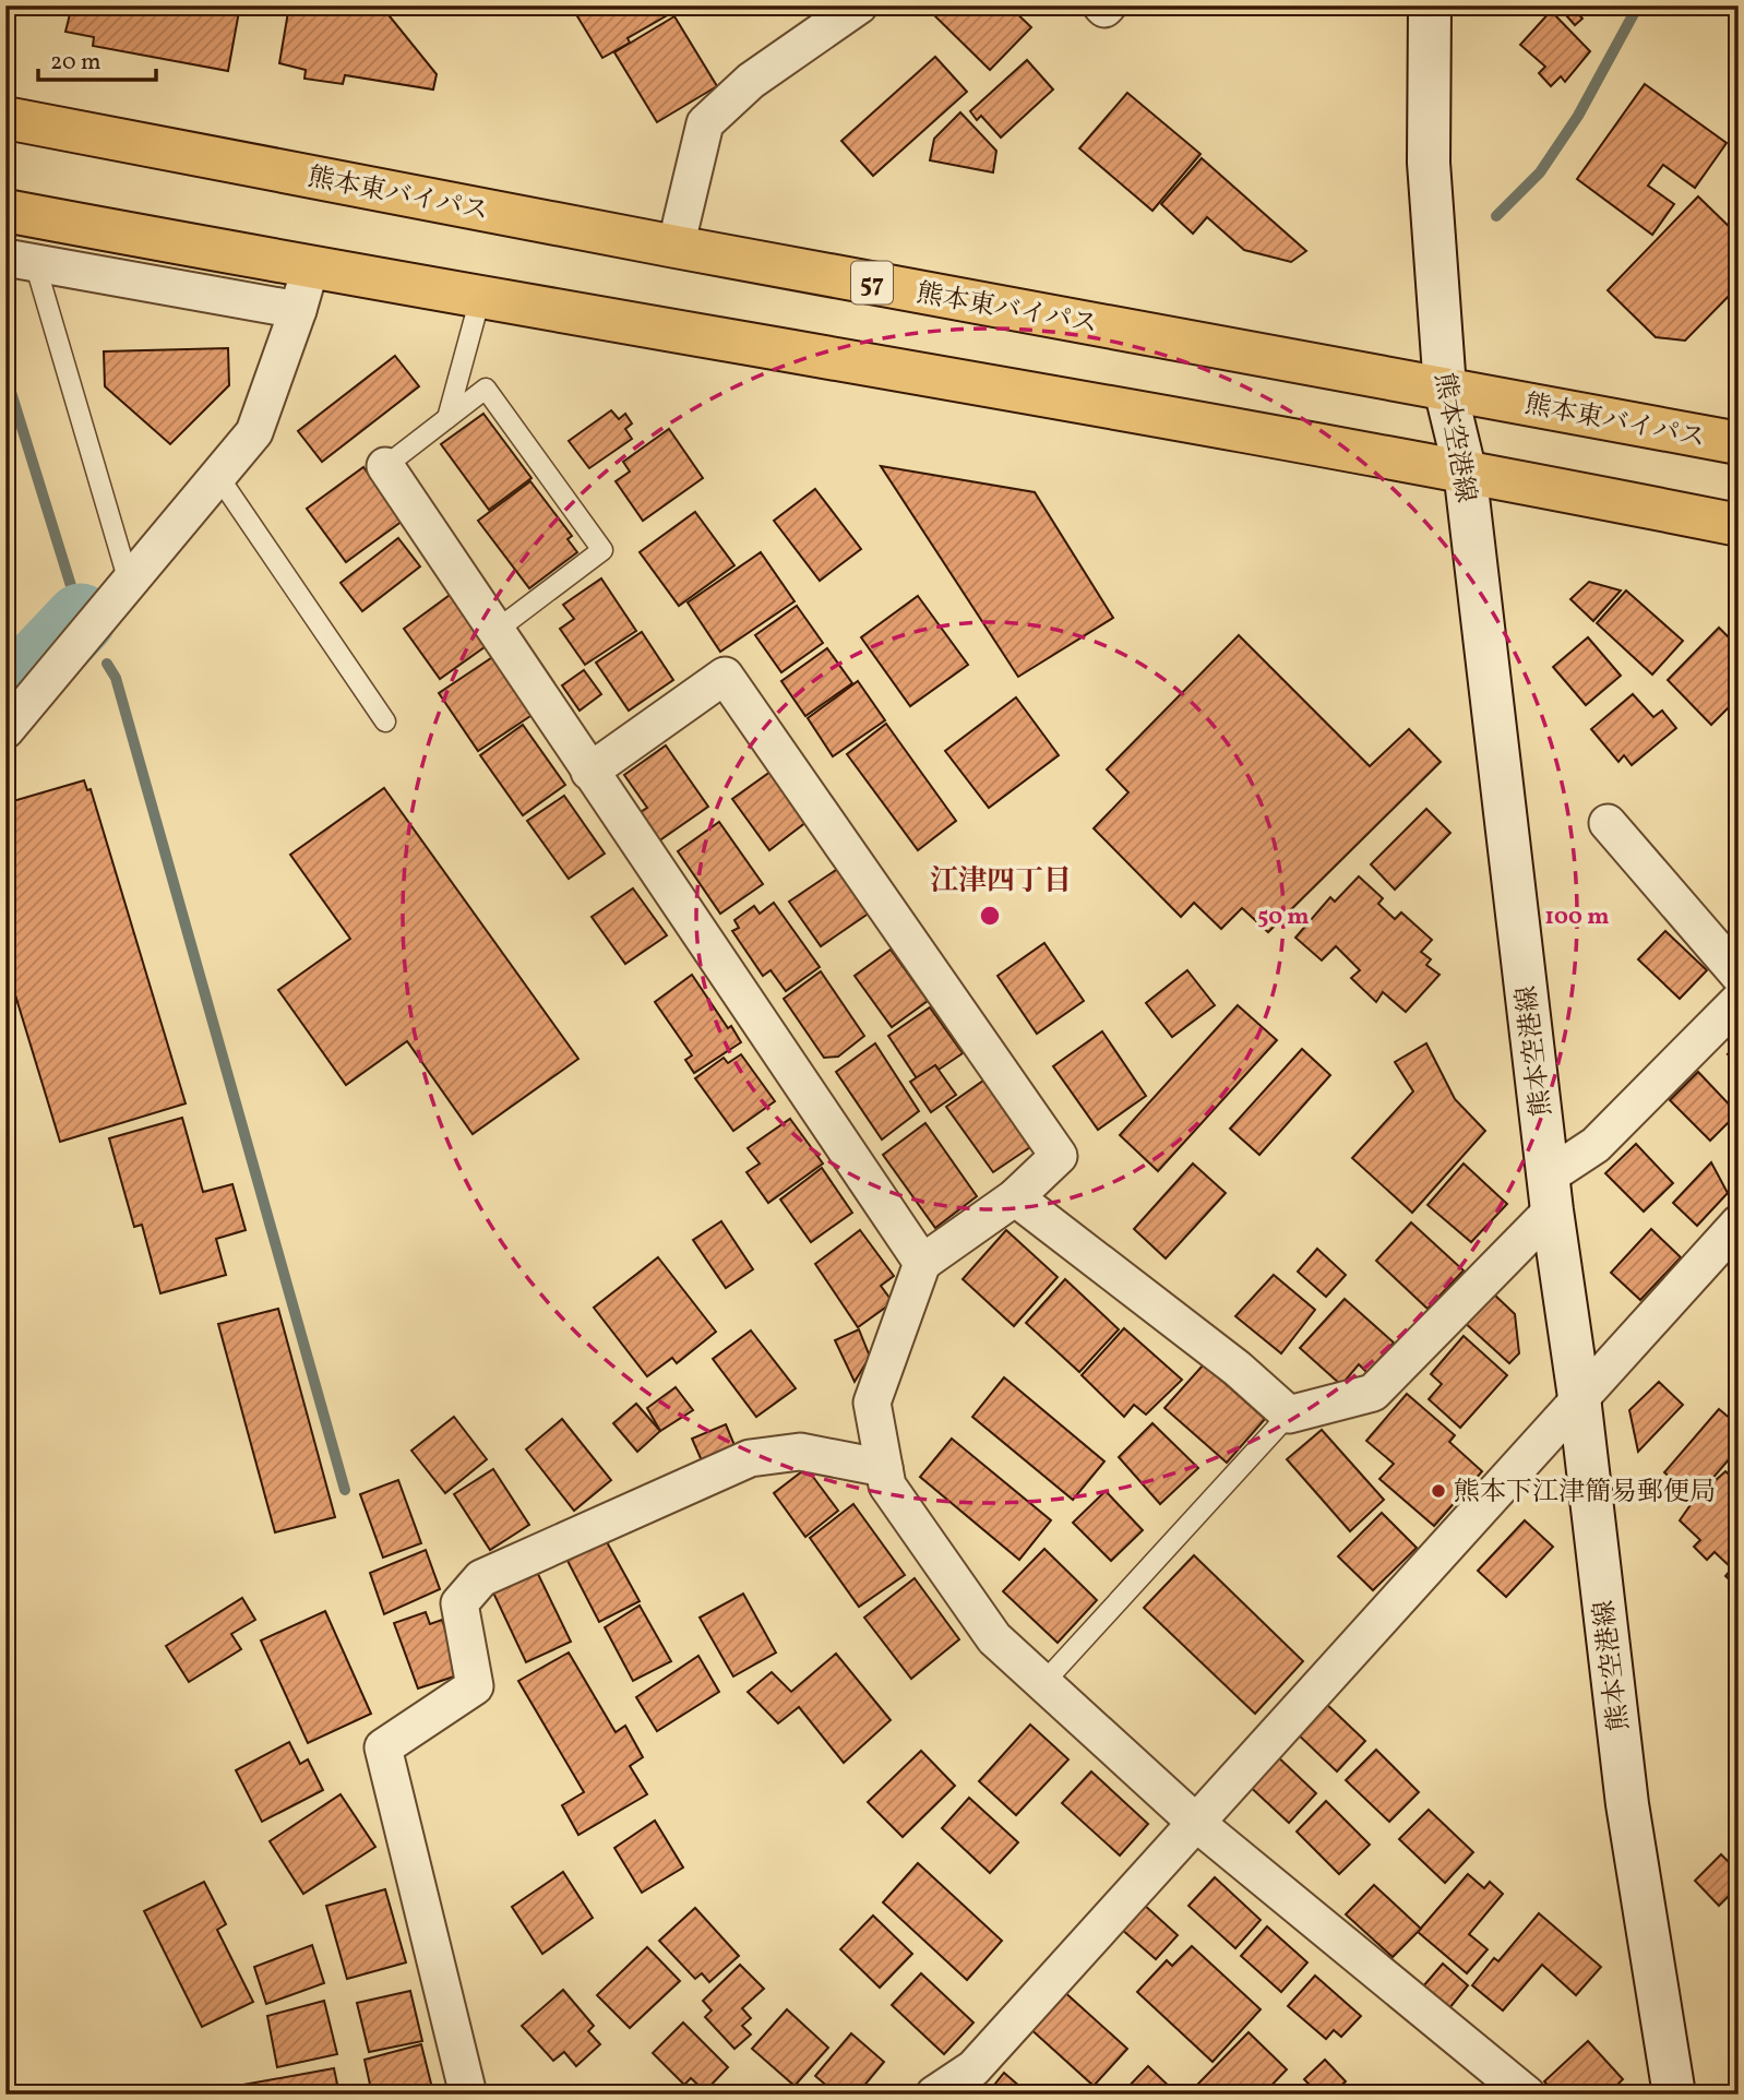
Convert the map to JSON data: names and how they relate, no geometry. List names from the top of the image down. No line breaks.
{"streets":{"highway":["熊本東バイパス","57"],"main road":["熊本空港線"]},"crossings":[["熊本東バイパス","熊本空港線"]],"districts":["江津四丁目"],"places":["熊本下江津簡易郵便局"],"scale_bar":"20 m","rings":["50 m","100 m"]}
